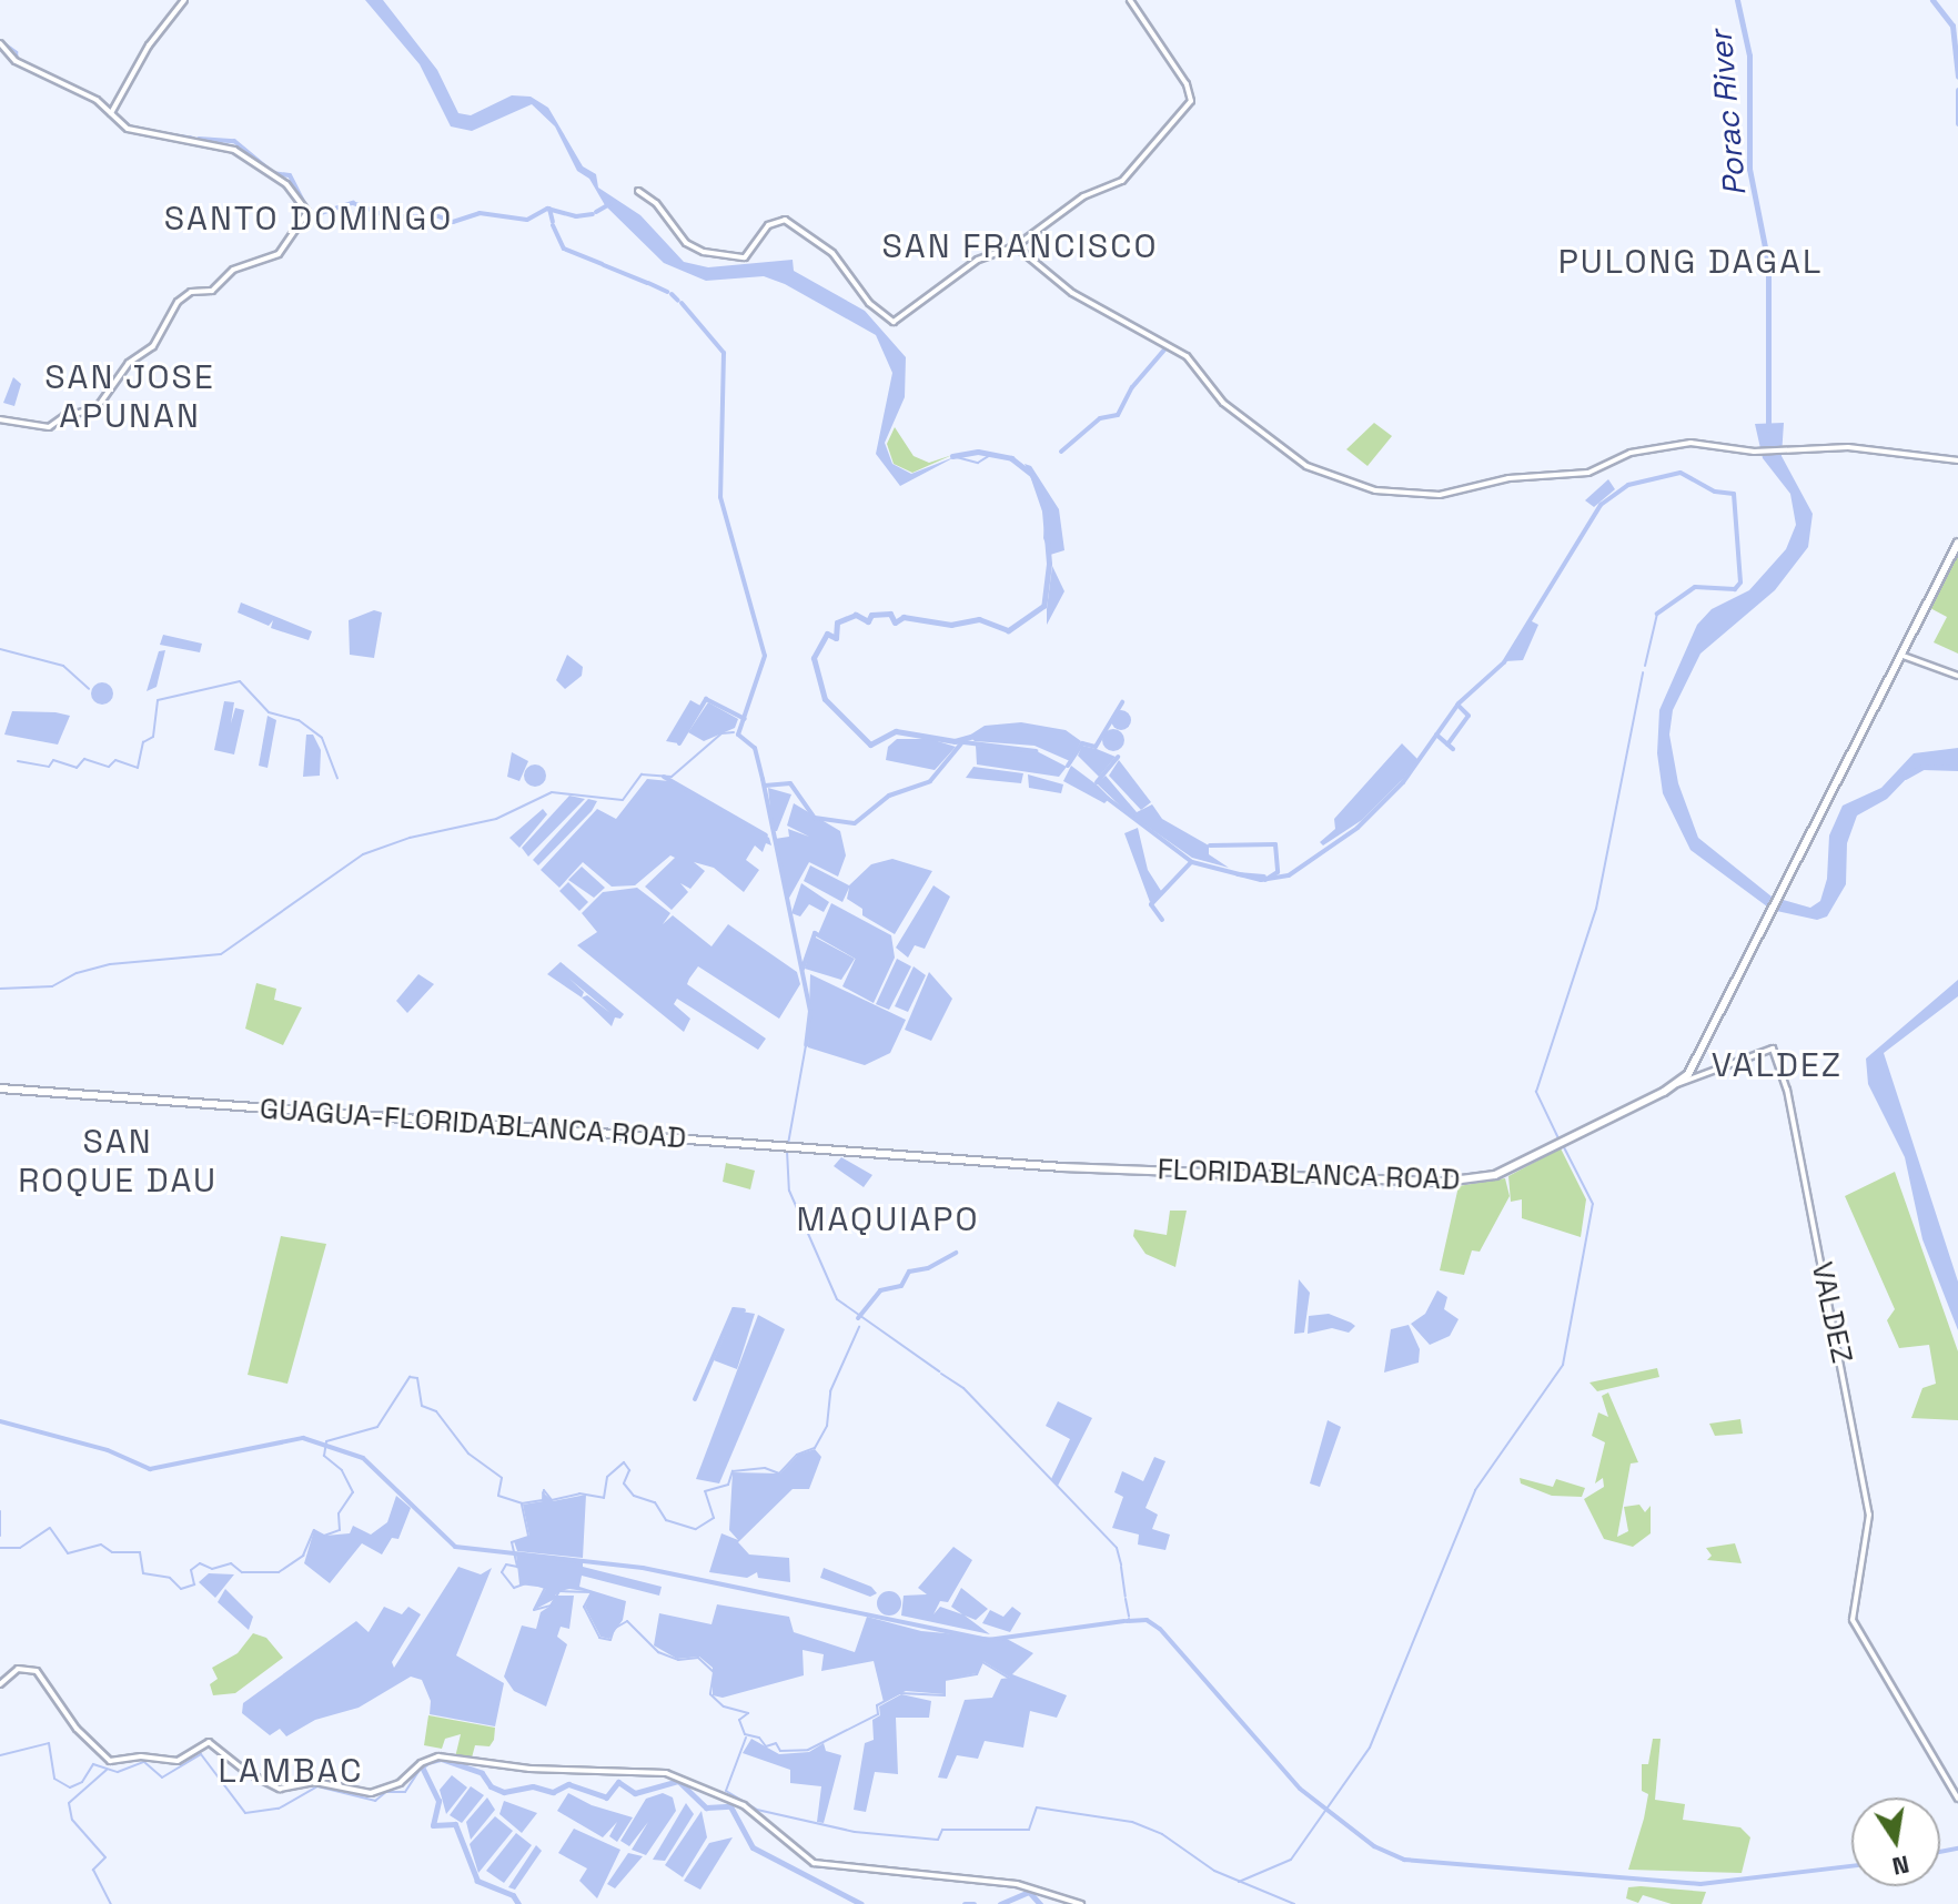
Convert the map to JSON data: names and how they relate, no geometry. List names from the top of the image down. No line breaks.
{"streets":{"main road":["GUAGUA-FLORIDABLANCA ROAD","FLORIDABLANCA ROAD"],"street":["VALDEZ"]},"crossings":[["GUAGUA-FLORIDABLANCA ROAD","FLORIDABLANCA ROAD"]],"districts":["SANTO DOMINGO","SAN FRANCISCO","PULONG DAGAL","SAN JOSE APUNAN","VALDEZ","SAN ROQUE DAU","MAQUIAPO","LAMBAC"],"water":["Porac River"],"north":"bottom"}
